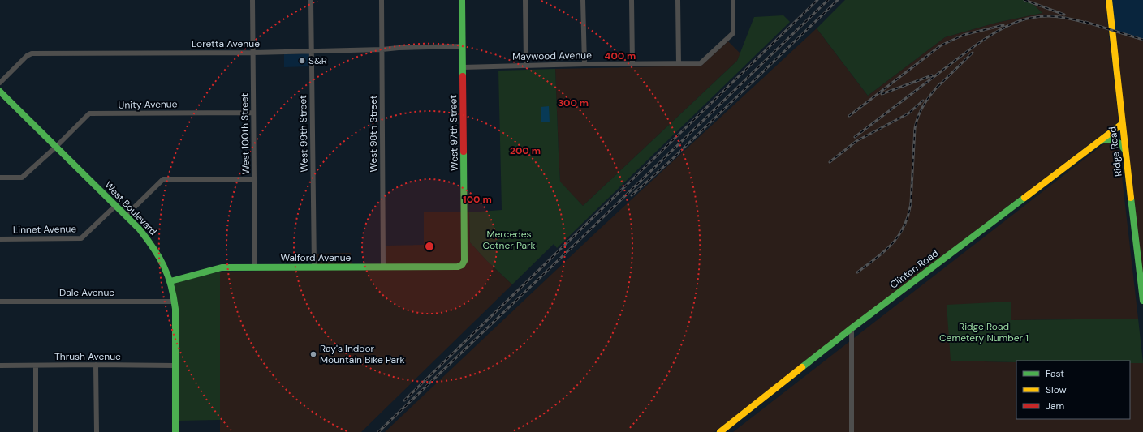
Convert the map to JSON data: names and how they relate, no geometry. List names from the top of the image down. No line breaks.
{"streets":{"street":["Loretta Avenue","Maywood Avenue","Unity Avenue","West 97th Street","West 100th Street","West 99th Street","West 98th Street","Ridge Road","West Boulevard","Linnet Avenue","Walford Avenue","Clinton Road","Dale Avenue","Thrush Avenue"]},"crossings":[["Loretta Avenue","West 97th Street"],["Loretta Avenue","West 100th Street"],["Loretta Avenue","West 99th Street"],["Loretta Avenue","West 98th Street"],["Maywood Avenue","West 97th Street"],["Unity Avenue","West 100th Street"],["Unity Avenue","West Boulevard"],["West 97th Street","Walford Avenue"],["West 100th Street","Walford Avenue"],["West 99th Street","Walford Avenue"],["West 98th Street","Walford Avenue"],["Ridge Road","Clinton Road"],["West Boulevard","Linnet Avenue"],["West Boulevard","Walford Avenue"],["West Boulevard","Dale Avenue"],["West Boulevard","Thrush Avenue"]],"parks":["Mercedes Cotner Park","Ridge Road Cemetery Number 1"],"places":["S&R","Ray's Indoor Mountain Bike Park"],"legend":["Fast","Slow","Jam"],"rings":["400 m","300 m","200 m","100 m"]}
